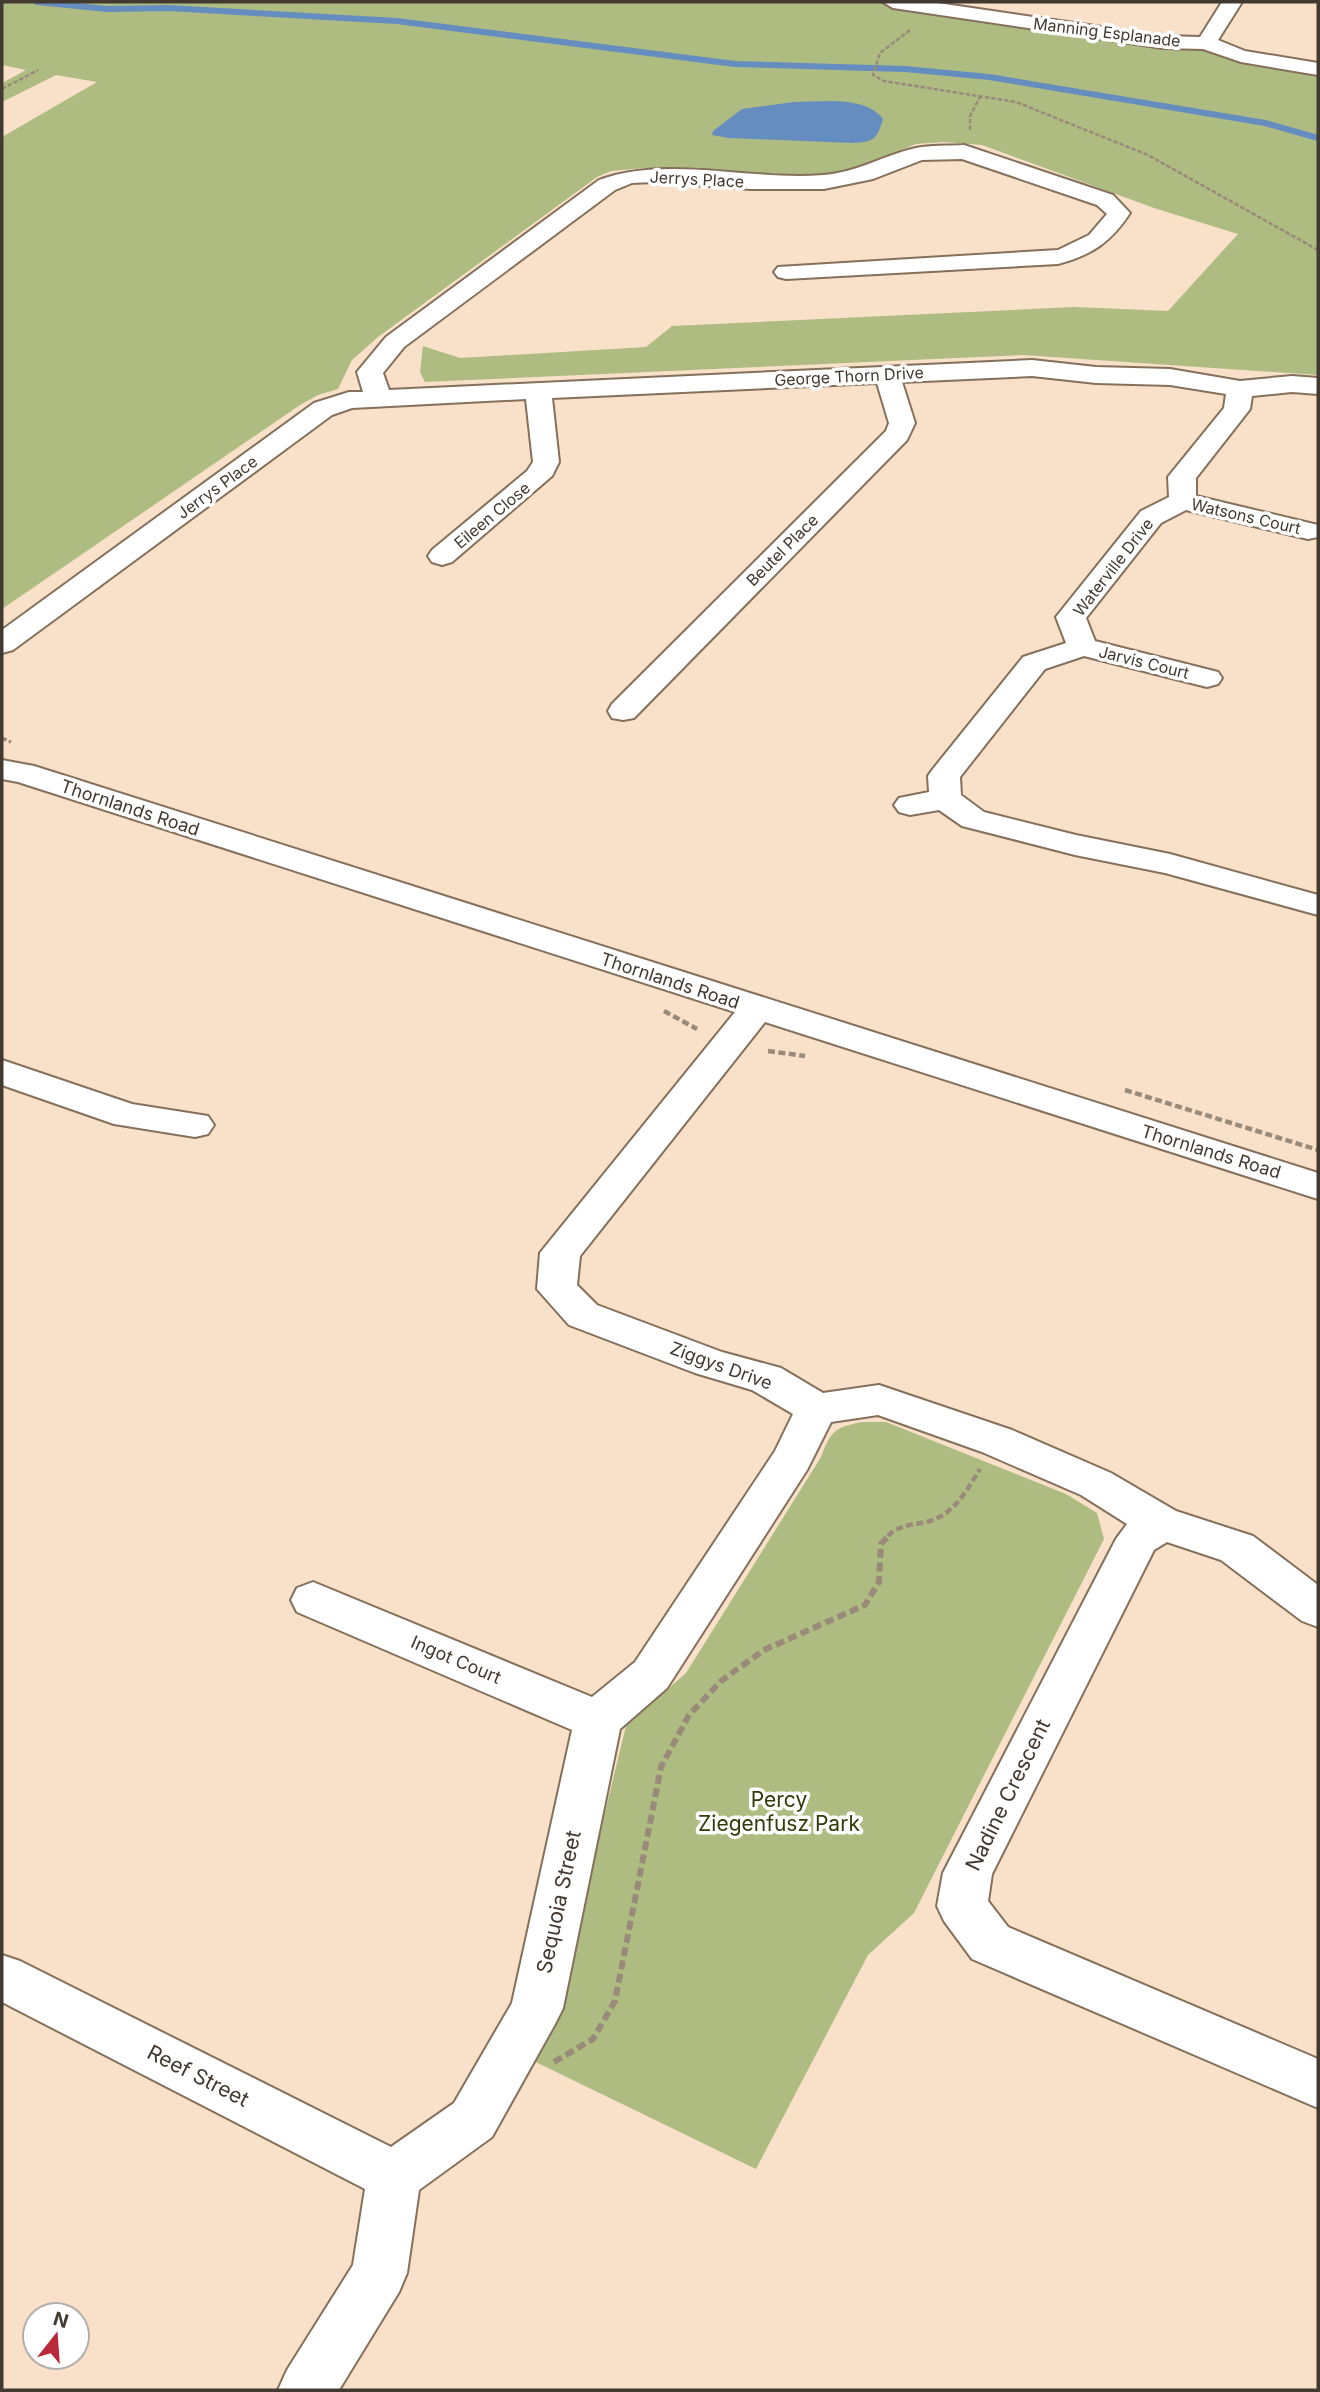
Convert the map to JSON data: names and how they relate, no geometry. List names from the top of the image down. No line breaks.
{"streets":{"street":["Manning Esplanade","Jerrys Place","George Thorn Drive","Eileen Close","Watsons Court","Beutel Place","Waterville Drive","Jarvis Court","Thornlands Road","Ziggys Drive","Ingot Court","Nadine Crescent","Sequoia Street","Reef Street"]},"crossings":[["Jerrys Place","George Thorn Drive"],["George Thorn Drive","Eileen Close"],["George Thorn Drive","Beutel Place"],["Watsons Court","Waterville Drive"],["Waterville Drive","Jarvis Court"],["Thornlands Road","Ziggys Drive"],["Ingot Court","Sequoia Street"],["Sequoia Street","Reef Street"]],"parks":["Percy Ziegenfusz Park"],"north":"top"}
